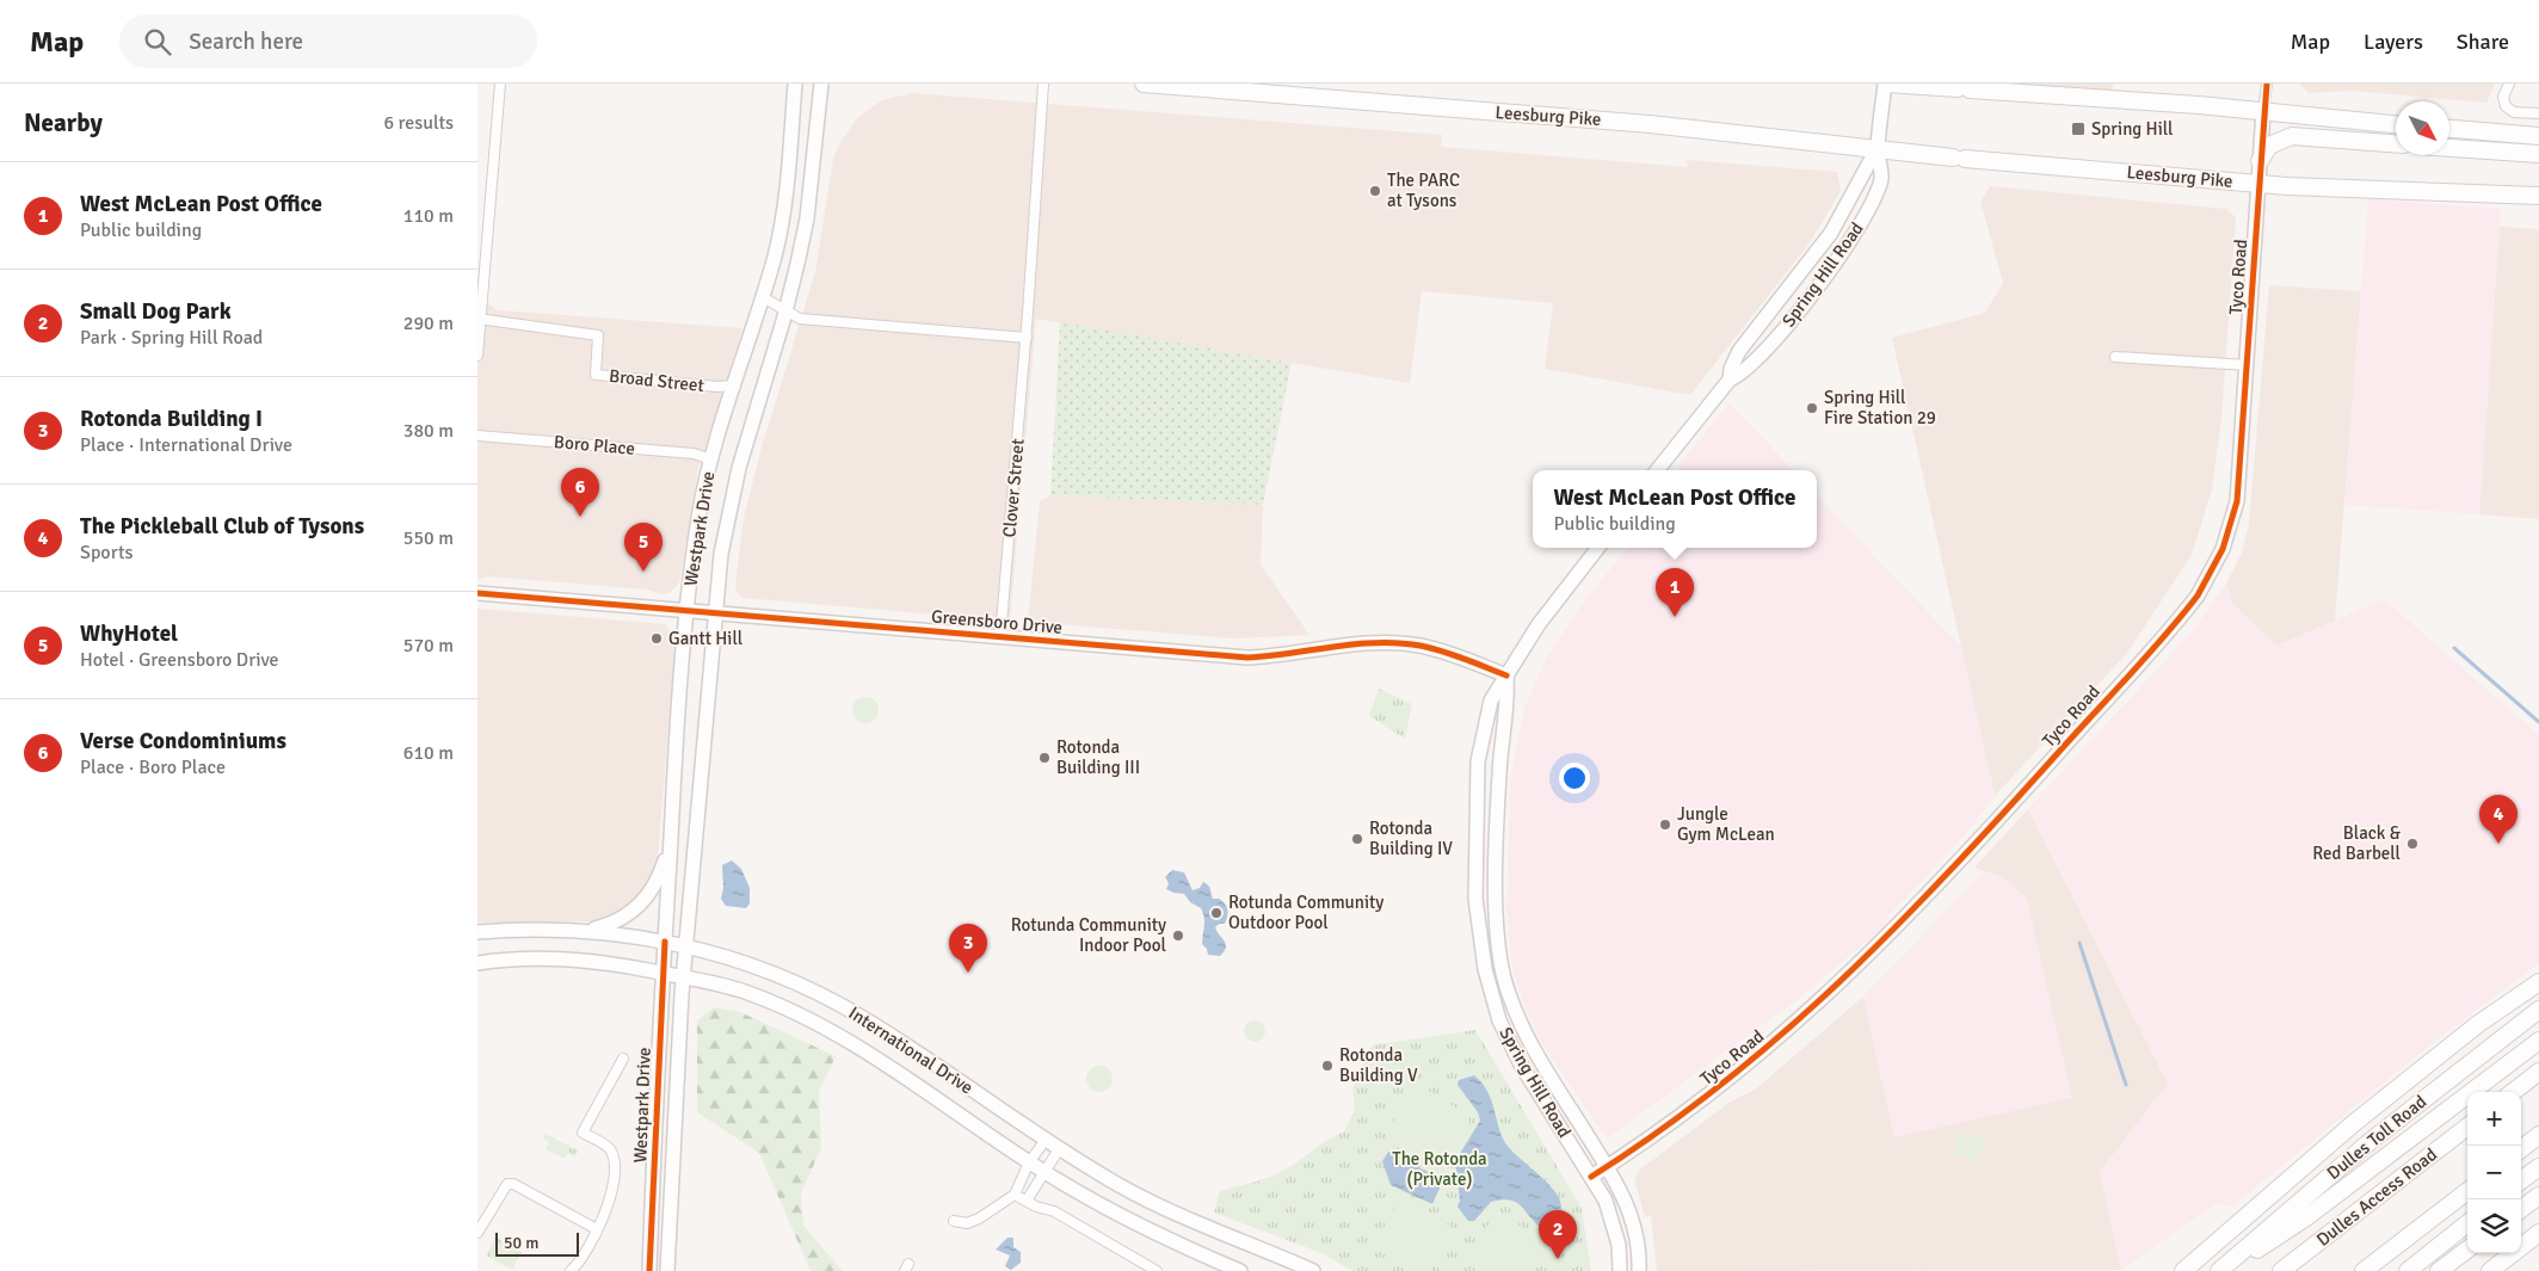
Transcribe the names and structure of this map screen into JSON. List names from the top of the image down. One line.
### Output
{"streets":{"highway":["Leesburg Pike","Dulles Toll Road","Dulles Access Road"],"main road":["Spring Hill Road","Tyco Road","Westpark Drive","Greensboro Drive","International Drive"],"street":["Broad Street","Boro Place","Clover Street"]},"crossings":[["Leesburg Pike","Spring Hill Road"],["Leesburg Pike","Tyco Road"],["Spring Hill Road","Tyco Road"],["Spring Hill Road","Greensboro Drive"],["Broad Street","Westpark Drive"],["Boro Place","Westpark Drive"],["Clover Street","Greensboro Drive"],["Westpark Drive","Greensboro Drive"],["Westpark Drive","International Drive"]],"parks":["The Rotonda (Private)"],"places":{"transit":["Spring Hill"],"other":["The PARC at Tysons","Spring Hill Fire Station 29","Gantt Hill","Rotonda Building III","Jungle Gym McLean","Rotonda Building IV","Black & Red Barbell","Rotunda Community Outdoor Pool","Rotunda Community Indoor Pool","Rotonda Building V"]},"scale_bar":"50 m","north":"bottom right","page":{"header":"Map","search":"Search here","nav":["Map","Layers","Share"],"heading":["Nearby","6 results"],"list":[{"mark":"1","name":"West McLean Post Office","note":"Public building","value":"110 m"},{"mark":"2","name":"Small Dog Park","note":"Park · Spring Hill Road","value":"290 m"},{"mark":"3","name":"Rotonda Building I","note":"Place · International Drive","value":"380 m"},{"mark":"4","name":"The Pickleball Club of Tysons","note":"Sports","value":"550 m"},{"mark":"5","name":"WhyHotel","note":"Hotel · Greensboro Drive","value":"570 m"},{"mark":"6","name":"Verse Condominiums","note":"Place · Boro Place","value":"610 m"}],"pins":["6","5","1","4","3","2"],"popup":["West McLean Post Office","Public building"],"map_buttons":["+","−"],"scale":"50 m"}}
